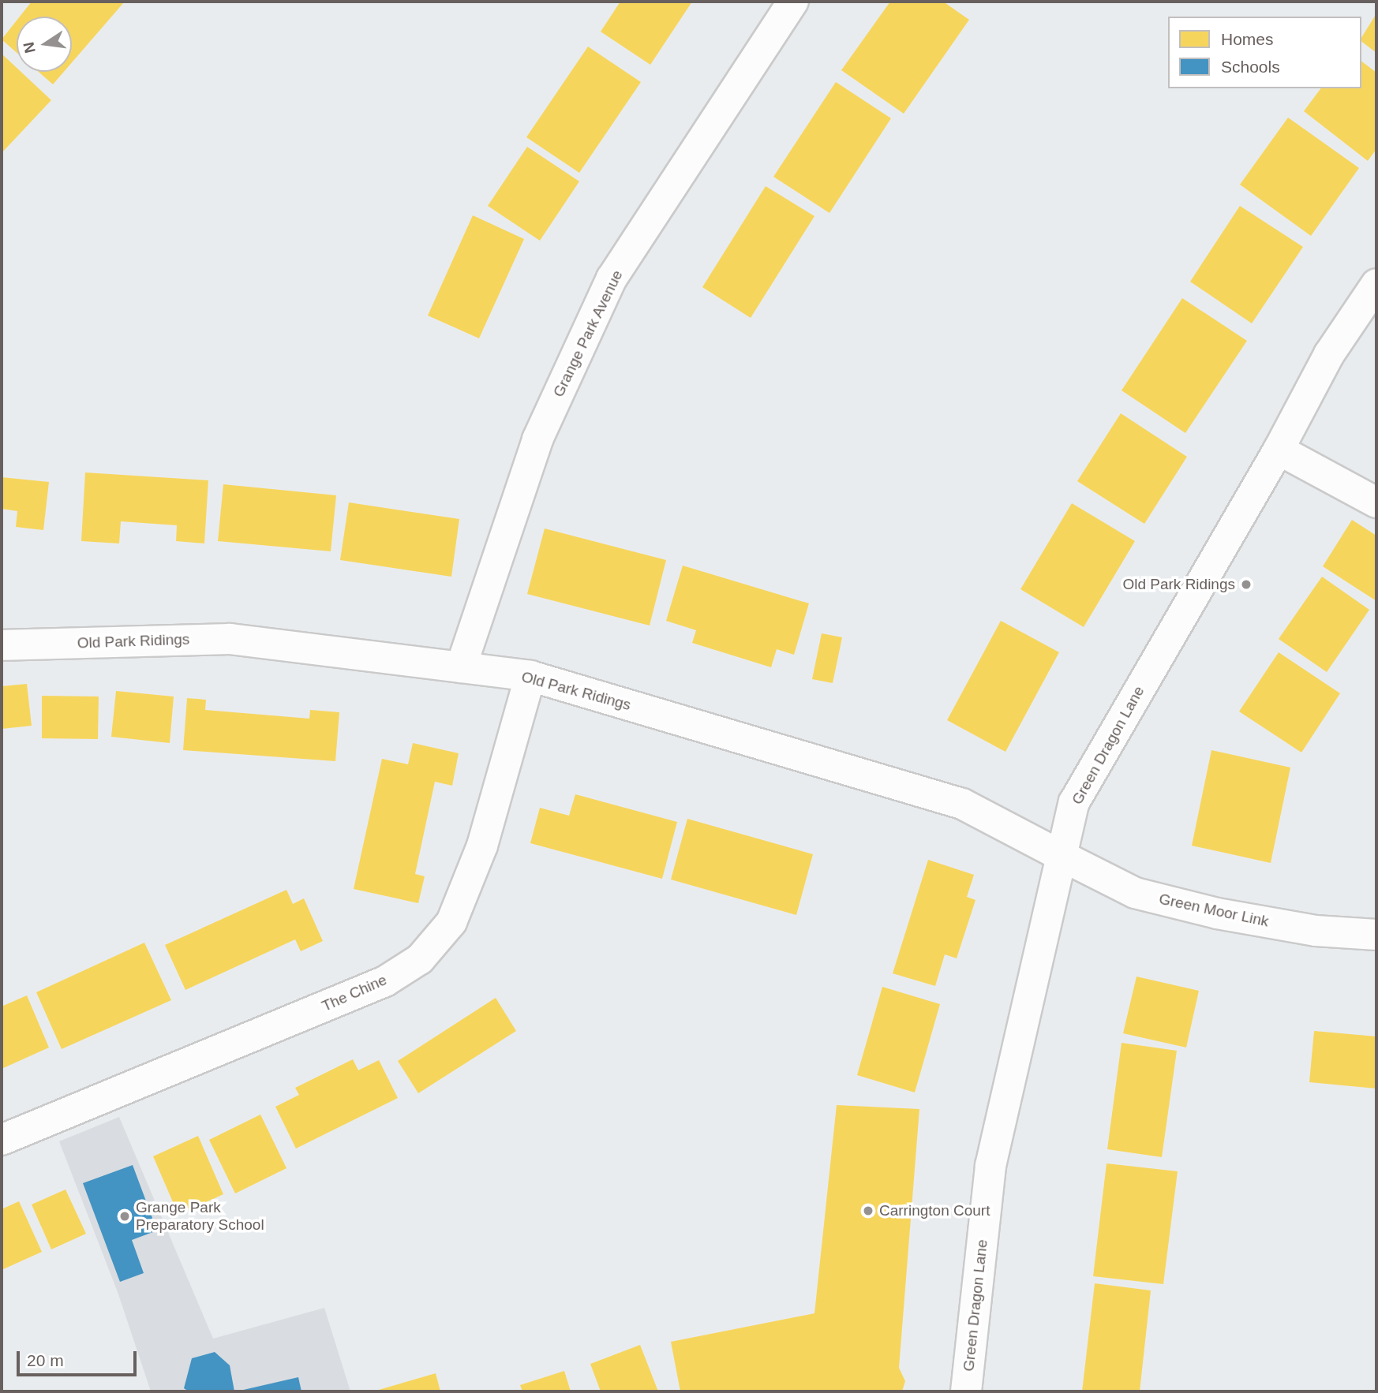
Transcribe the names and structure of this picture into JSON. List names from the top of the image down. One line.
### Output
{"streets":{"street":["Grange Park Avenue","Old Park Ridings","Green Dragon Lane","Green Moor Link","The Chine"]},"crossings":[["Grange Park Avenue","Old Park Ridings"],["Old Park Ridings","Green Dragon Lane"],["Old Park Ridings","Green Moor Link"],["Old Park Ridings","The Chine"],["Green Dragon Lane","Green Moor Link"]],"places":["Old Park Ridings","Carrington Court","Grange Park Preparatory School"],"legend":["Homes","Schools"],"scale_bar":"20 m","north":"left"}
